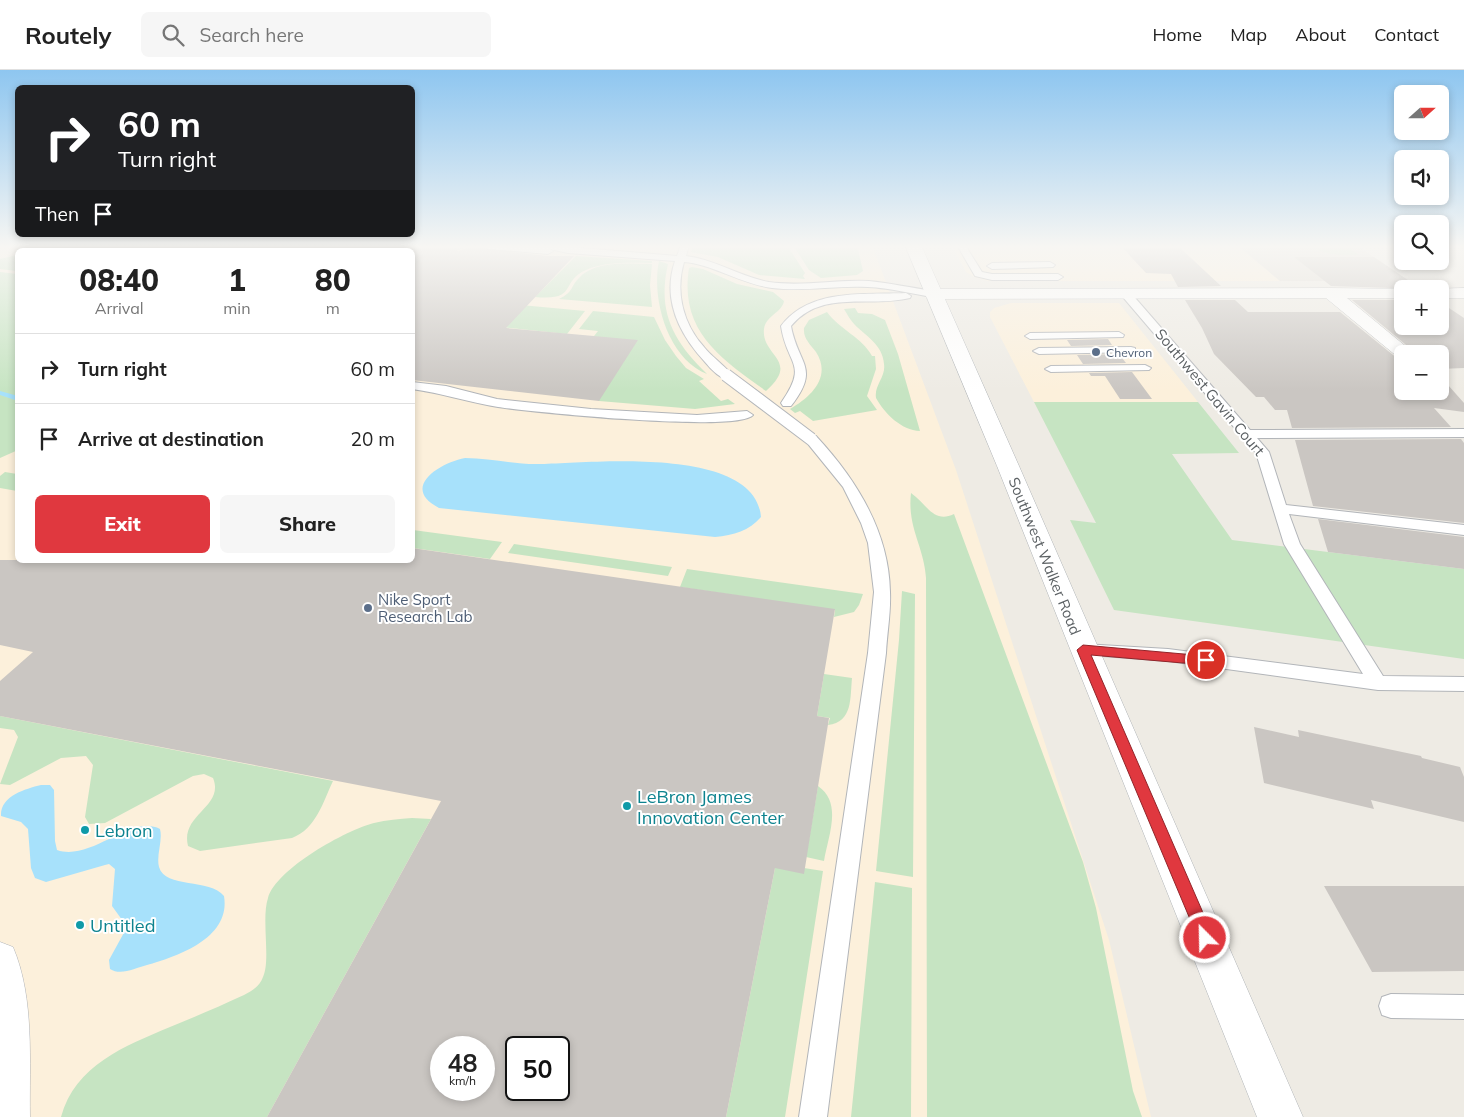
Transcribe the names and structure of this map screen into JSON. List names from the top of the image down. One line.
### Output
{"streets":{"main road":["Southwest Walker Road"],"lane":["Southwest Gavin Court"]},"places":["Chevron","Nike Sport Research Lab","LeBron James Innovation Center","Lebron","Untitled"],"north":"right","page":{"header":"Routely","search":"Search here","nav":["Home","Map","About","Contact"],"map_buttons":["+","−"],"turn":["60 m","Turn right"],"then":"Then","eta":["08:40","Arrival","1","min","80","m"],"list":[{"name":"Turn right","value":"60 m"},{"name":"Arrive at destination","value":"20 m"}],"buttons":["Exit","Share"],"speed":"48 km/h","limit":"50"}}
